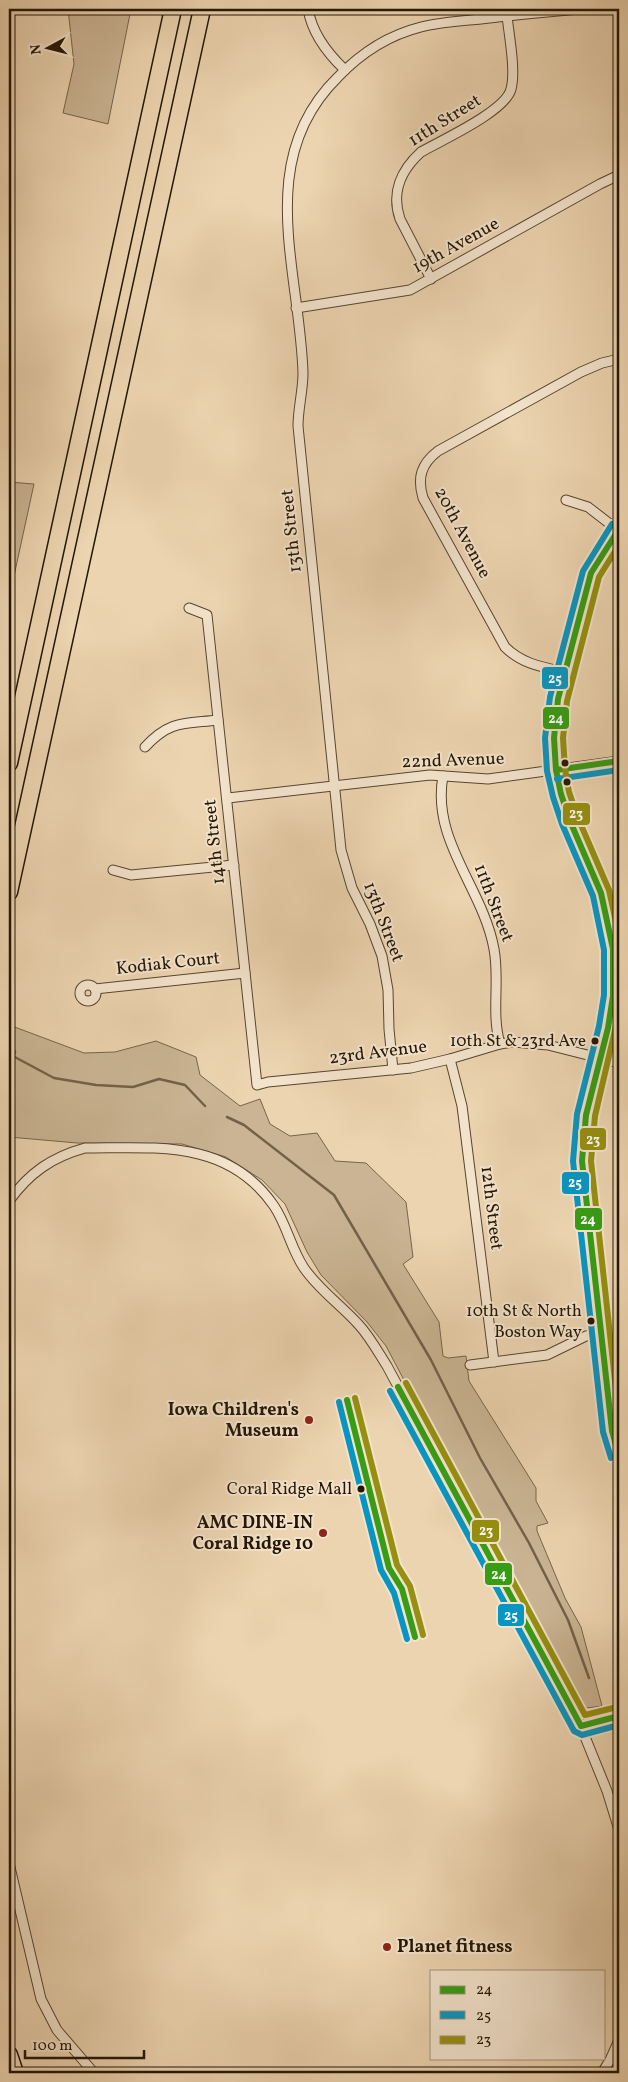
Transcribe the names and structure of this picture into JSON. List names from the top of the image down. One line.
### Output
{"streets":{"street":["11th Street","19th Avenue","13th Street","20th Avenue","22nd Avenue","14th Street","Kodiak Court","23rd Avenue","12th Street"]},"crossings":[["11th Street","19th Avenue"],["11th Street","13th Street"],["11th Street","22nd Avenue"],["11th Street","23rd Avenue"],["19th Avenue","13th Street"],["13th Street","22nd Avenue"],["13th Street","23rd Avenue"],["22nd Avenue","14th Street"],["14th Street","Kodiak Court"],["14th Street","23rd Avenue"],["23rd Avenue","12th Street"]],"places":["10th St & 23rd Ave","10th St & North Boston Way","Iowa Children's Museum","Coral Ridge Mall","AMC DINE-IN Coral Ridge 10","Planet fitness"],"lines":["transit line 25","transit line 24","transit line 23"],"legend":["24","25","23"],"scale_bar":"100 m","north":"left"}
